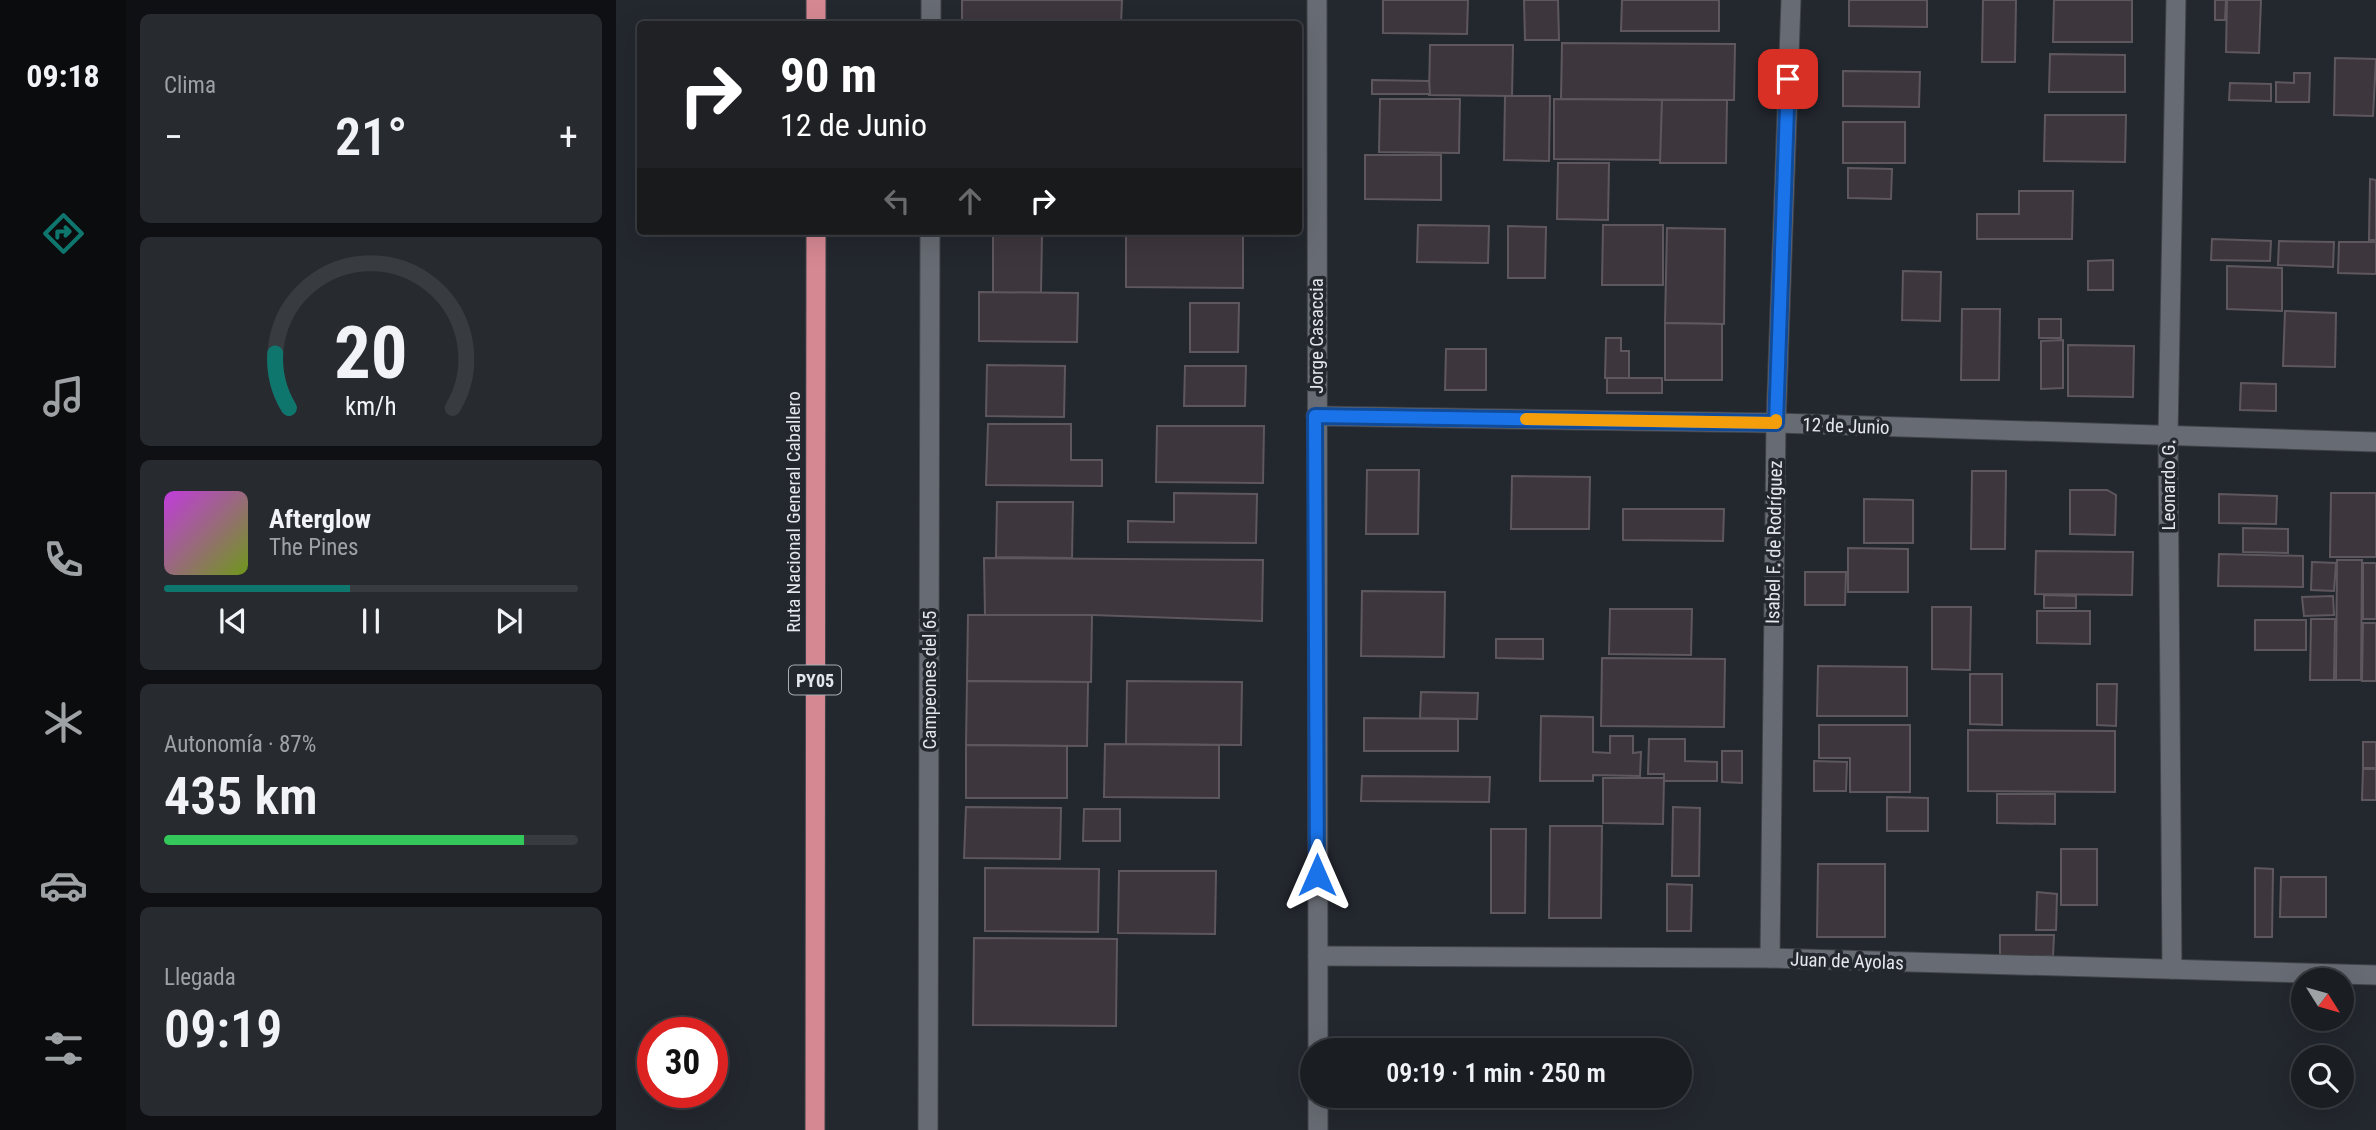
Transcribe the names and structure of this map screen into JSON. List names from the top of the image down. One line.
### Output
{"streets":{"highway":["Ruta Nacional General Caballero","PY05"],"street":["Jorge Casaccia","12 de Junio","Leonardo G.","Isabel F. de Rodríguez","Campeones del 65","Juan de Ayolas"]},"crossings":[["Jorge Casaccia","12 de Junio"],["Jorge Casaccia","Juan de Ayolas"],["12 de Junio","Leonardo G."],["12 de Junio","Isabel F. de Rodríguez"],["Leonardo G.","Juan de Ayolas"],["Isabel F. de Rodríguez","Juan de Ayolas"]],"north":"bottom right","page":{"tabs":"09:18","tile":["Clima",["Autonomía · 87%","435 km"],["Llegada","09:19"]],"turn":["90 m","12 de Junio"],"heat":["−","21°","+"],"song":["Afterglow","The Pines"],"limit":"30","trip":"09:19 · 1 min · 250 m","gauge":["20","km/h"]}}
